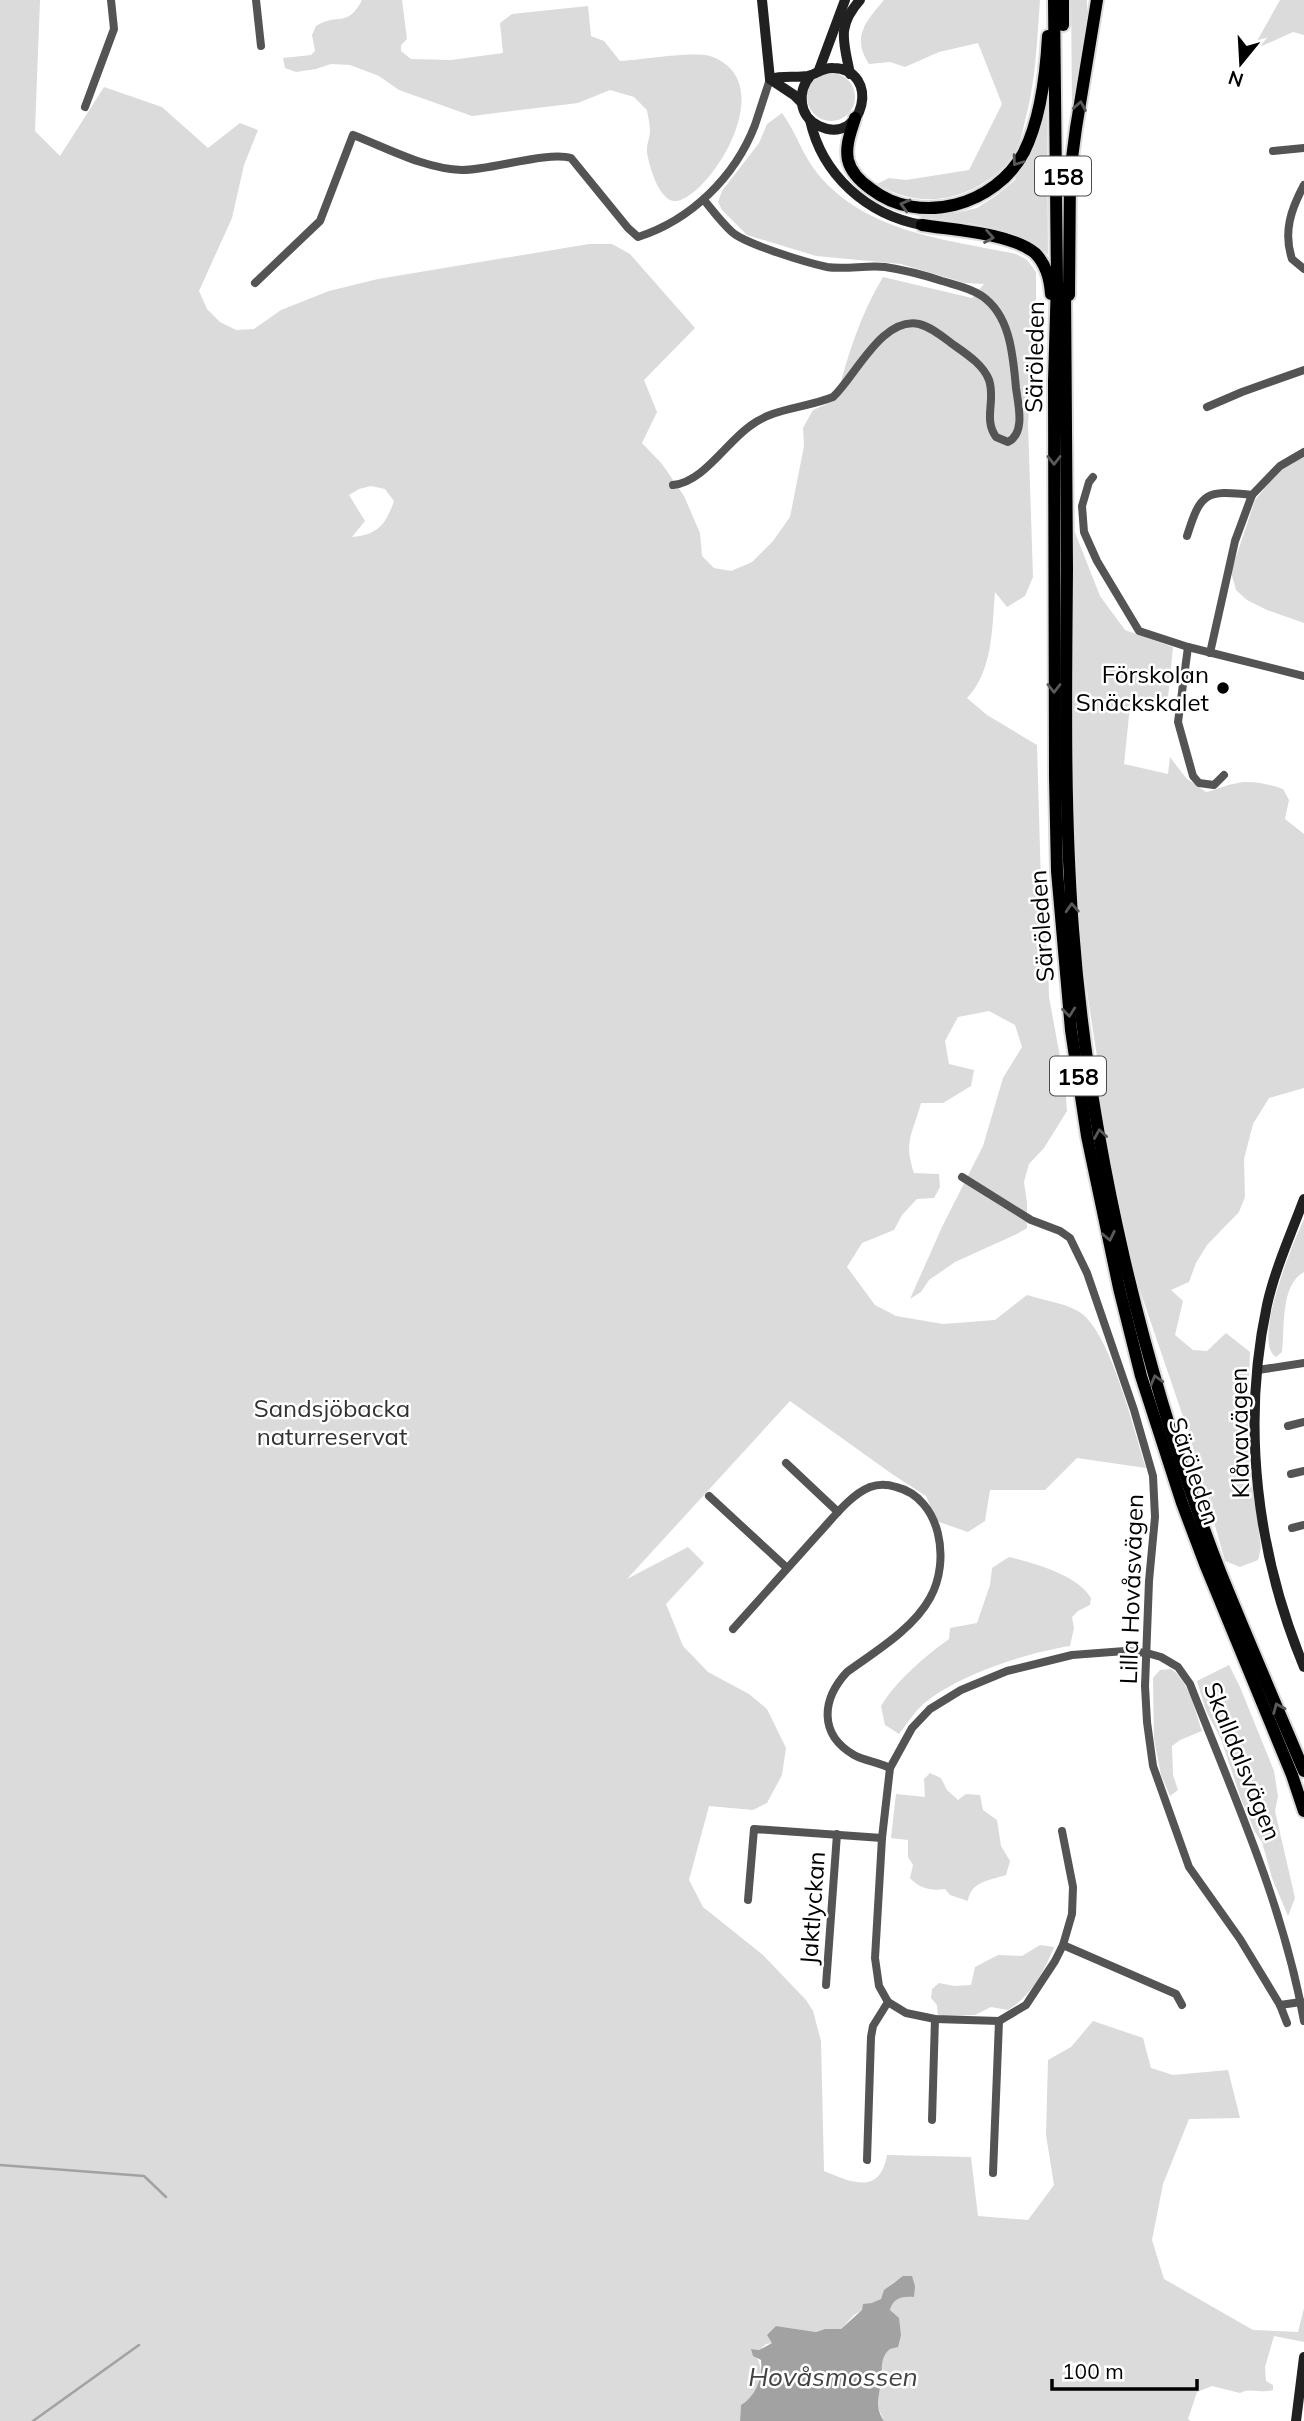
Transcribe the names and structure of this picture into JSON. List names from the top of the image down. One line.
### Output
{"streets":{"main road":["158","Säröleden"],"street":["Klåvavägen","Lilla Hovåsvägen","Skalldalsvägen","Jaktlyckan"]},"crossings":[["158","Säröleden"],["Lilla Hovåsvägen","Skalldalsvägen"],["Skalldalsvägen","Jaktlyckan"]],"water":["Hovåsmossen"],"parks":["Sandsjöbacka naturreservat"],"places":["Förskolan Snäckskalet"],"scale_bar":"100 m","north":"bottom"}
